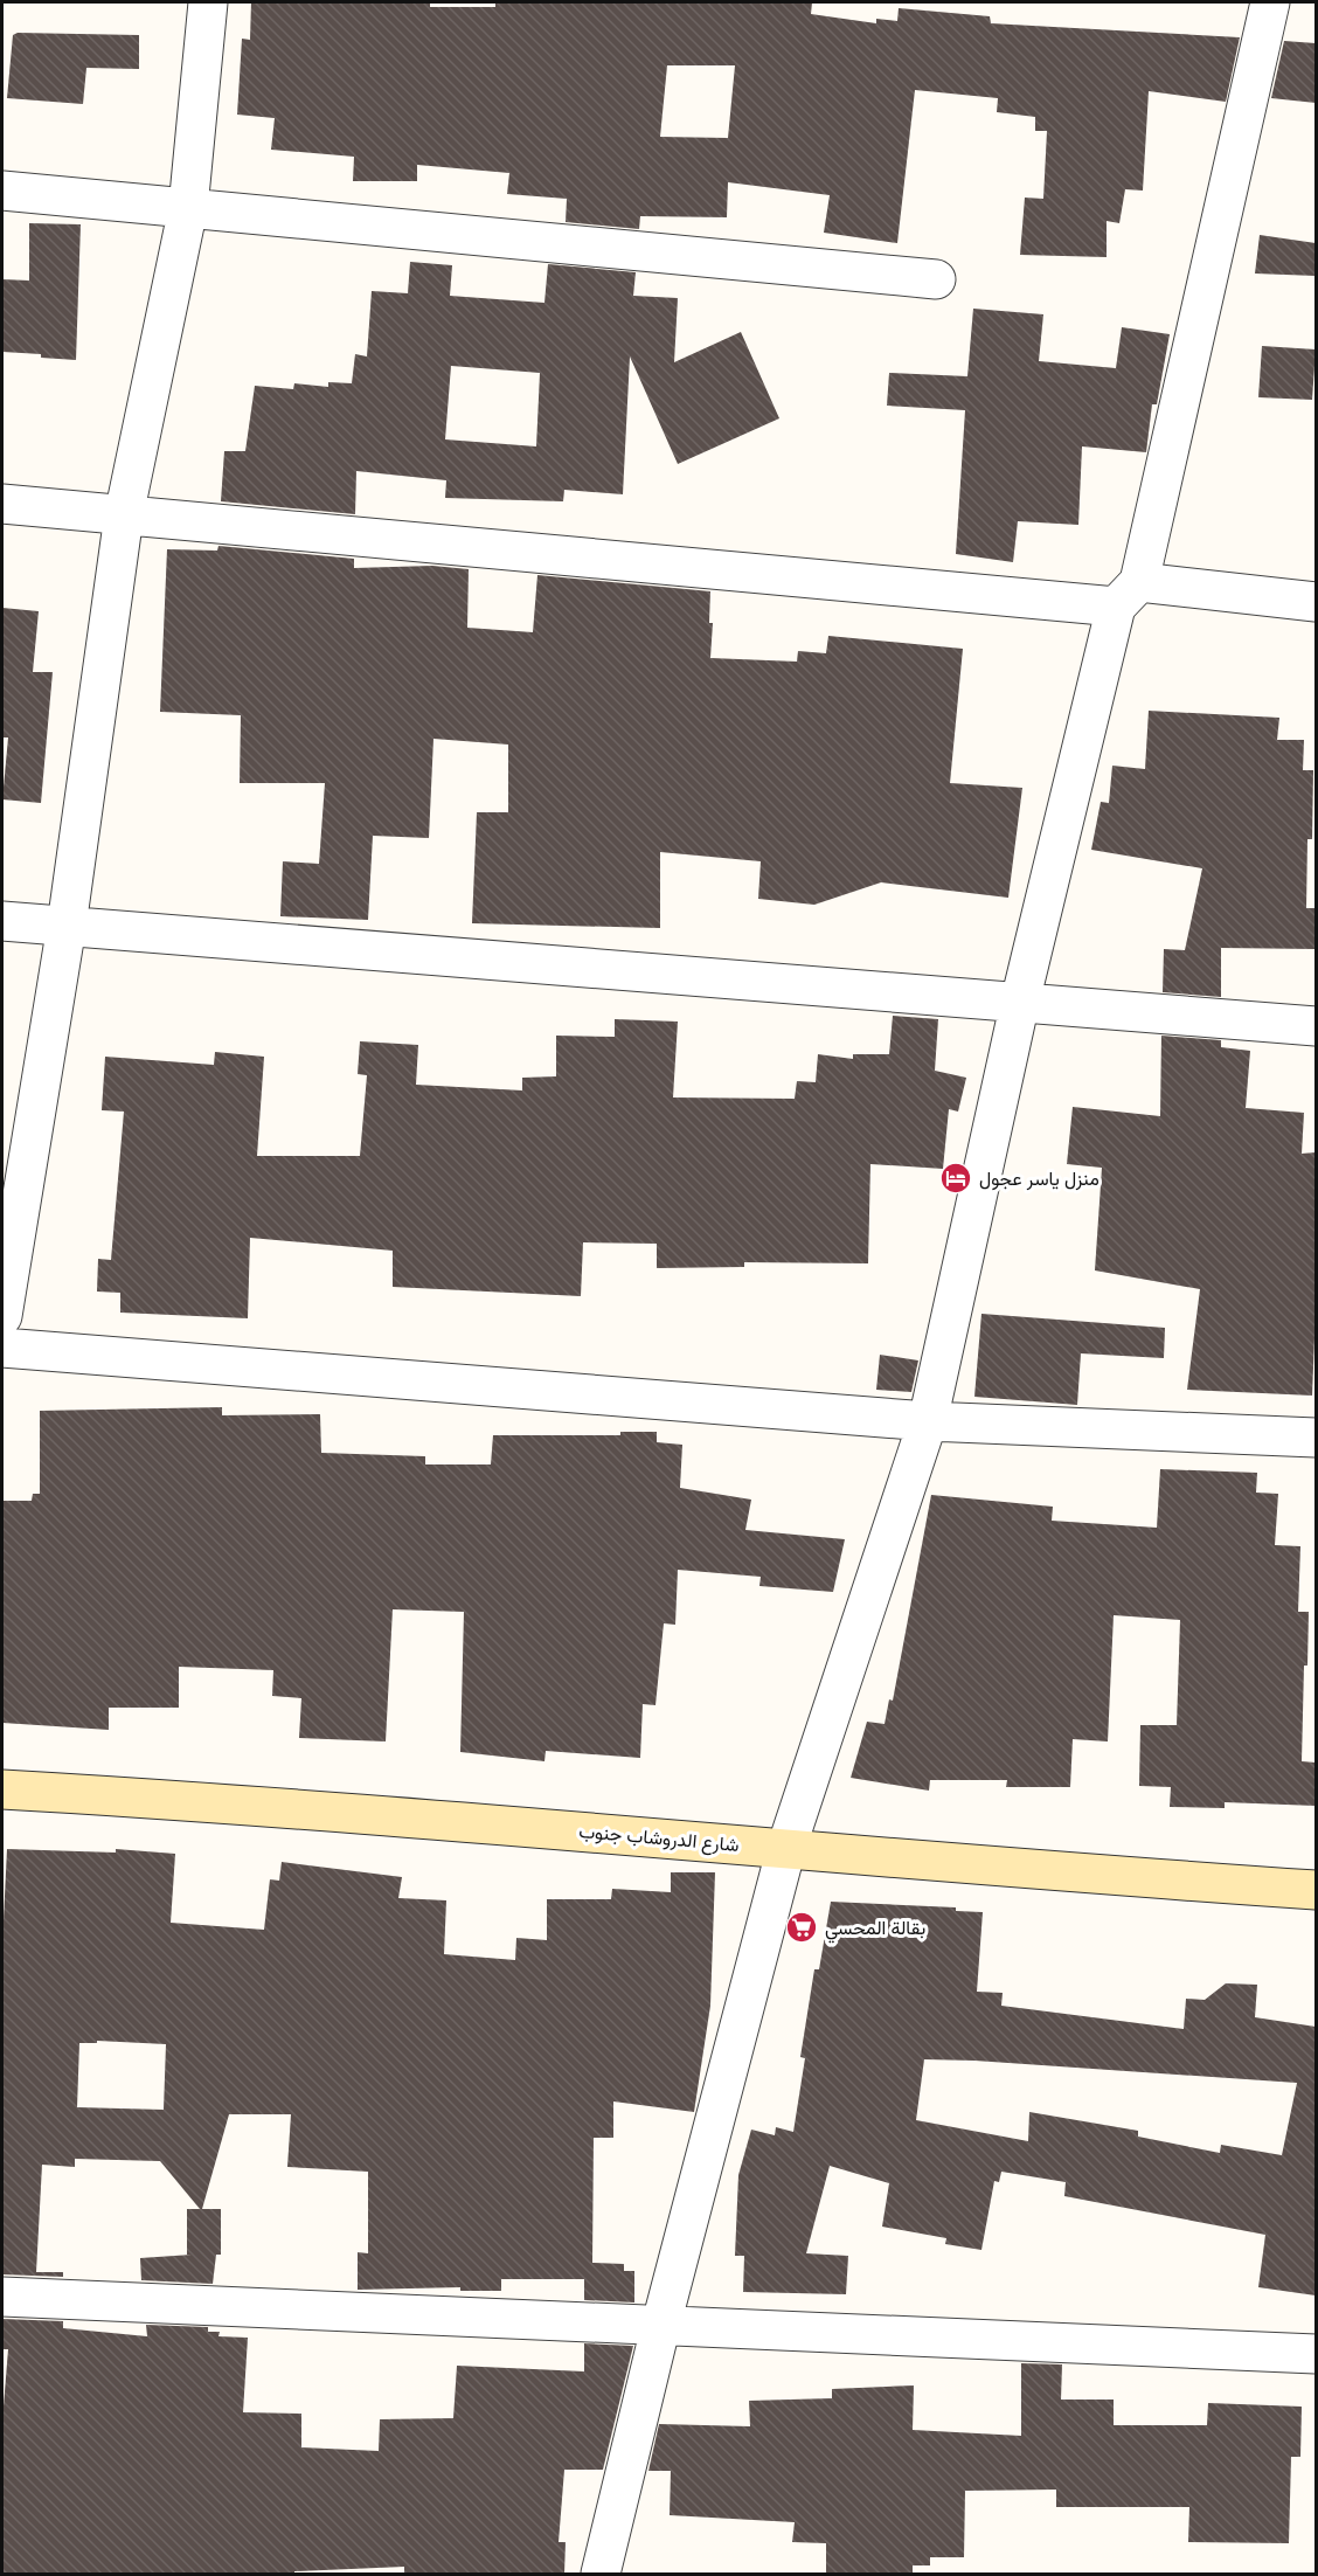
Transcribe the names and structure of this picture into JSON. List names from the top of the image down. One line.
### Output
{"streets":{"street":["شارع الدروشاب جنوب"]},"places":{"hotel":["منزل ياسر عجول"],"supermarket":["بقالة المحسي"]}}
